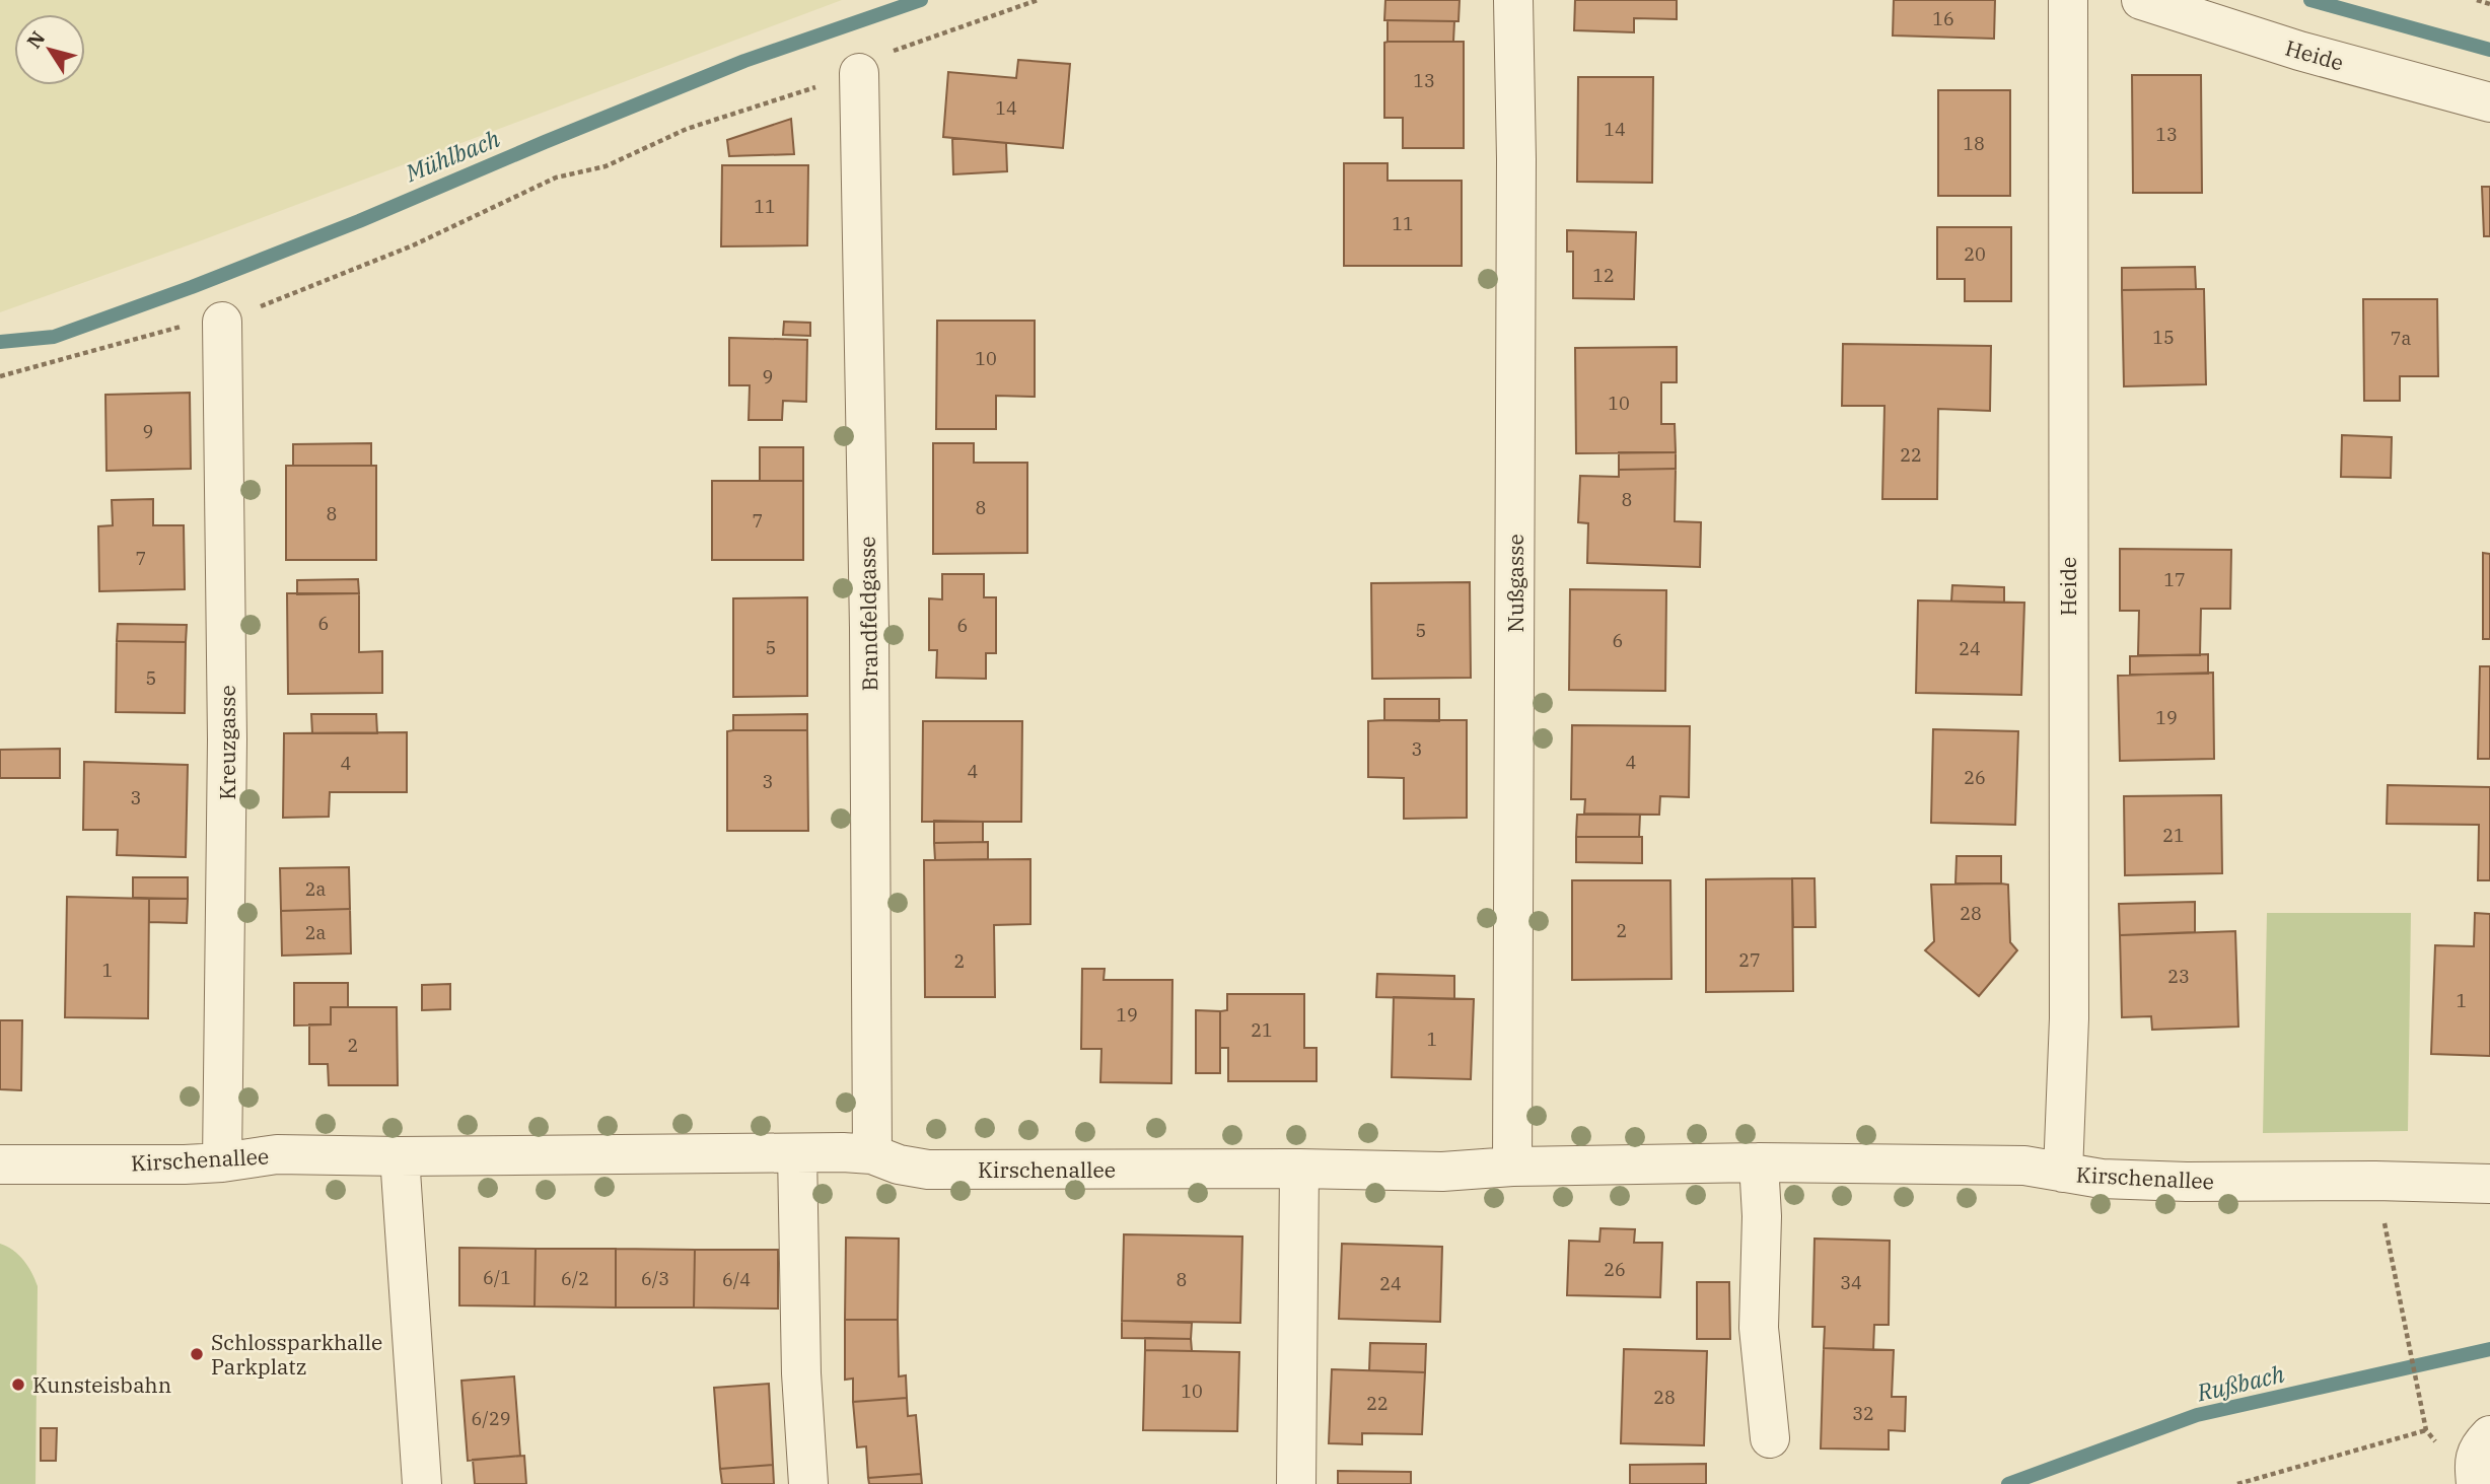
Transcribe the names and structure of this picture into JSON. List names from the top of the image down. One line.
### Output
{"streets":{"street":["Heide","Nußgasse","Brandfeldgasse","Kreuzgasse","Kirschenallee"]},"crossings":[["Heide","Kirschenallee"],["Nußgasse","Kirschenallee"],["Brandfeldgasse","Kirschenallee"],["Kreuzgasse","Kirschenallee"]],"water":["Mühlbach","Rußbach"],"places":["Schlossparkhalle Parkplatz","Kunsteisbahn"],"house_numbers":["16","13","14","14","13","18","11","11","20","12","15","7a","10","9","10","9","22","8","8","8","7","7","17","6","6","5","6","5","24","5","19","3","4","4","4","26","3","3","21","2a","28","2","2a","27","2","1","23","1","19","21","1","2","26","6/1","6/2","6/3","6/4","8","34","24","10","28","22","32","6/29"],"north":"top left"}
